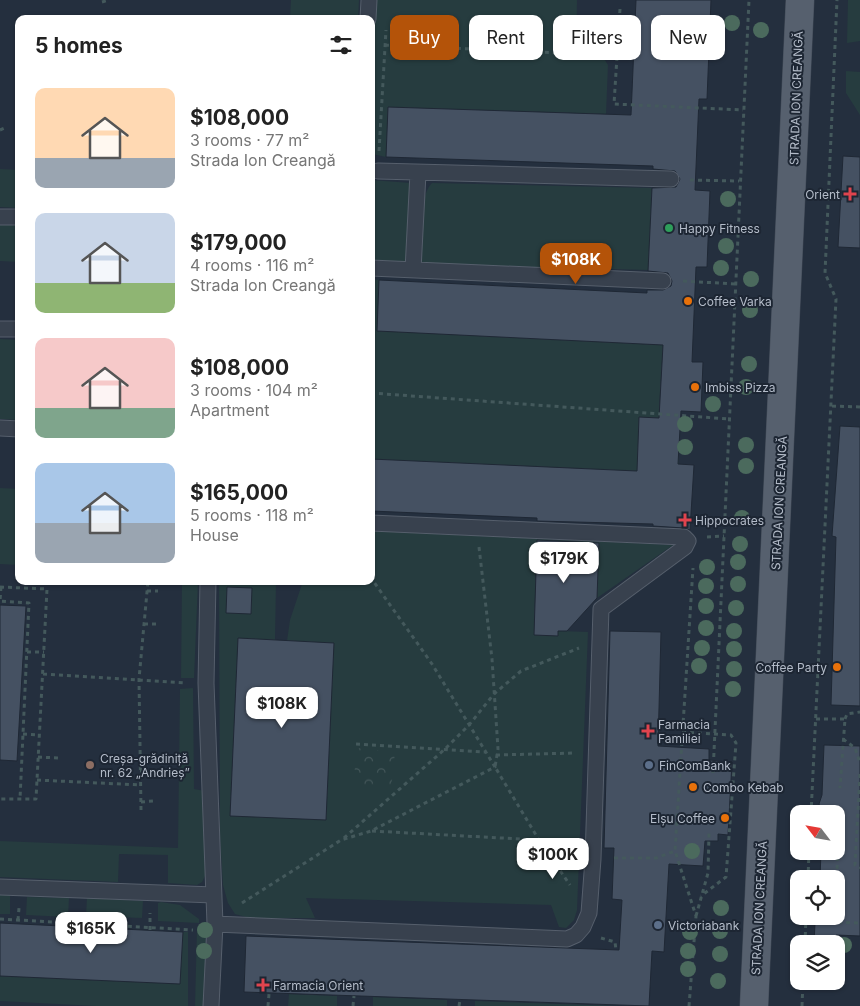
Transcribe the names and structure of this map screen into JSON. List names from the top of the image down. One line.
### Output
{"streets":{"main road":["STRADA ION CREANGĂ"]},"places":{"health":["Orient","Hippocrates","Farmacia Familiei","Farmacia Orient"],"other":["Happy Fitness","Coffee Varka","Imbiss Pizza","Coffee Party","Creșa-grădiniță nr. 62 „Andrieș”","FinComBank","Combo Kebab","Elșu Coffee","Victoriabank"]},"north":"top left","page":{"chip":["Buy","Rent","Filters","New"],"heading":"5 homes","list":[{"name":"$108,000","note":"3 rooms · 77 m² · Strada Ion Creangă"},{"name":"$179,000","note":"4 rooms · 116 m² · Strada Ion Creangă"},{"name":"$108,000","note":"3 rooms · 104 m² · Apartment"},{"name":"$165,000","note":"5 rooms · 118 m² · House"}],"price":["$108K","$179K","$108K","$100K","$165K"]}}
